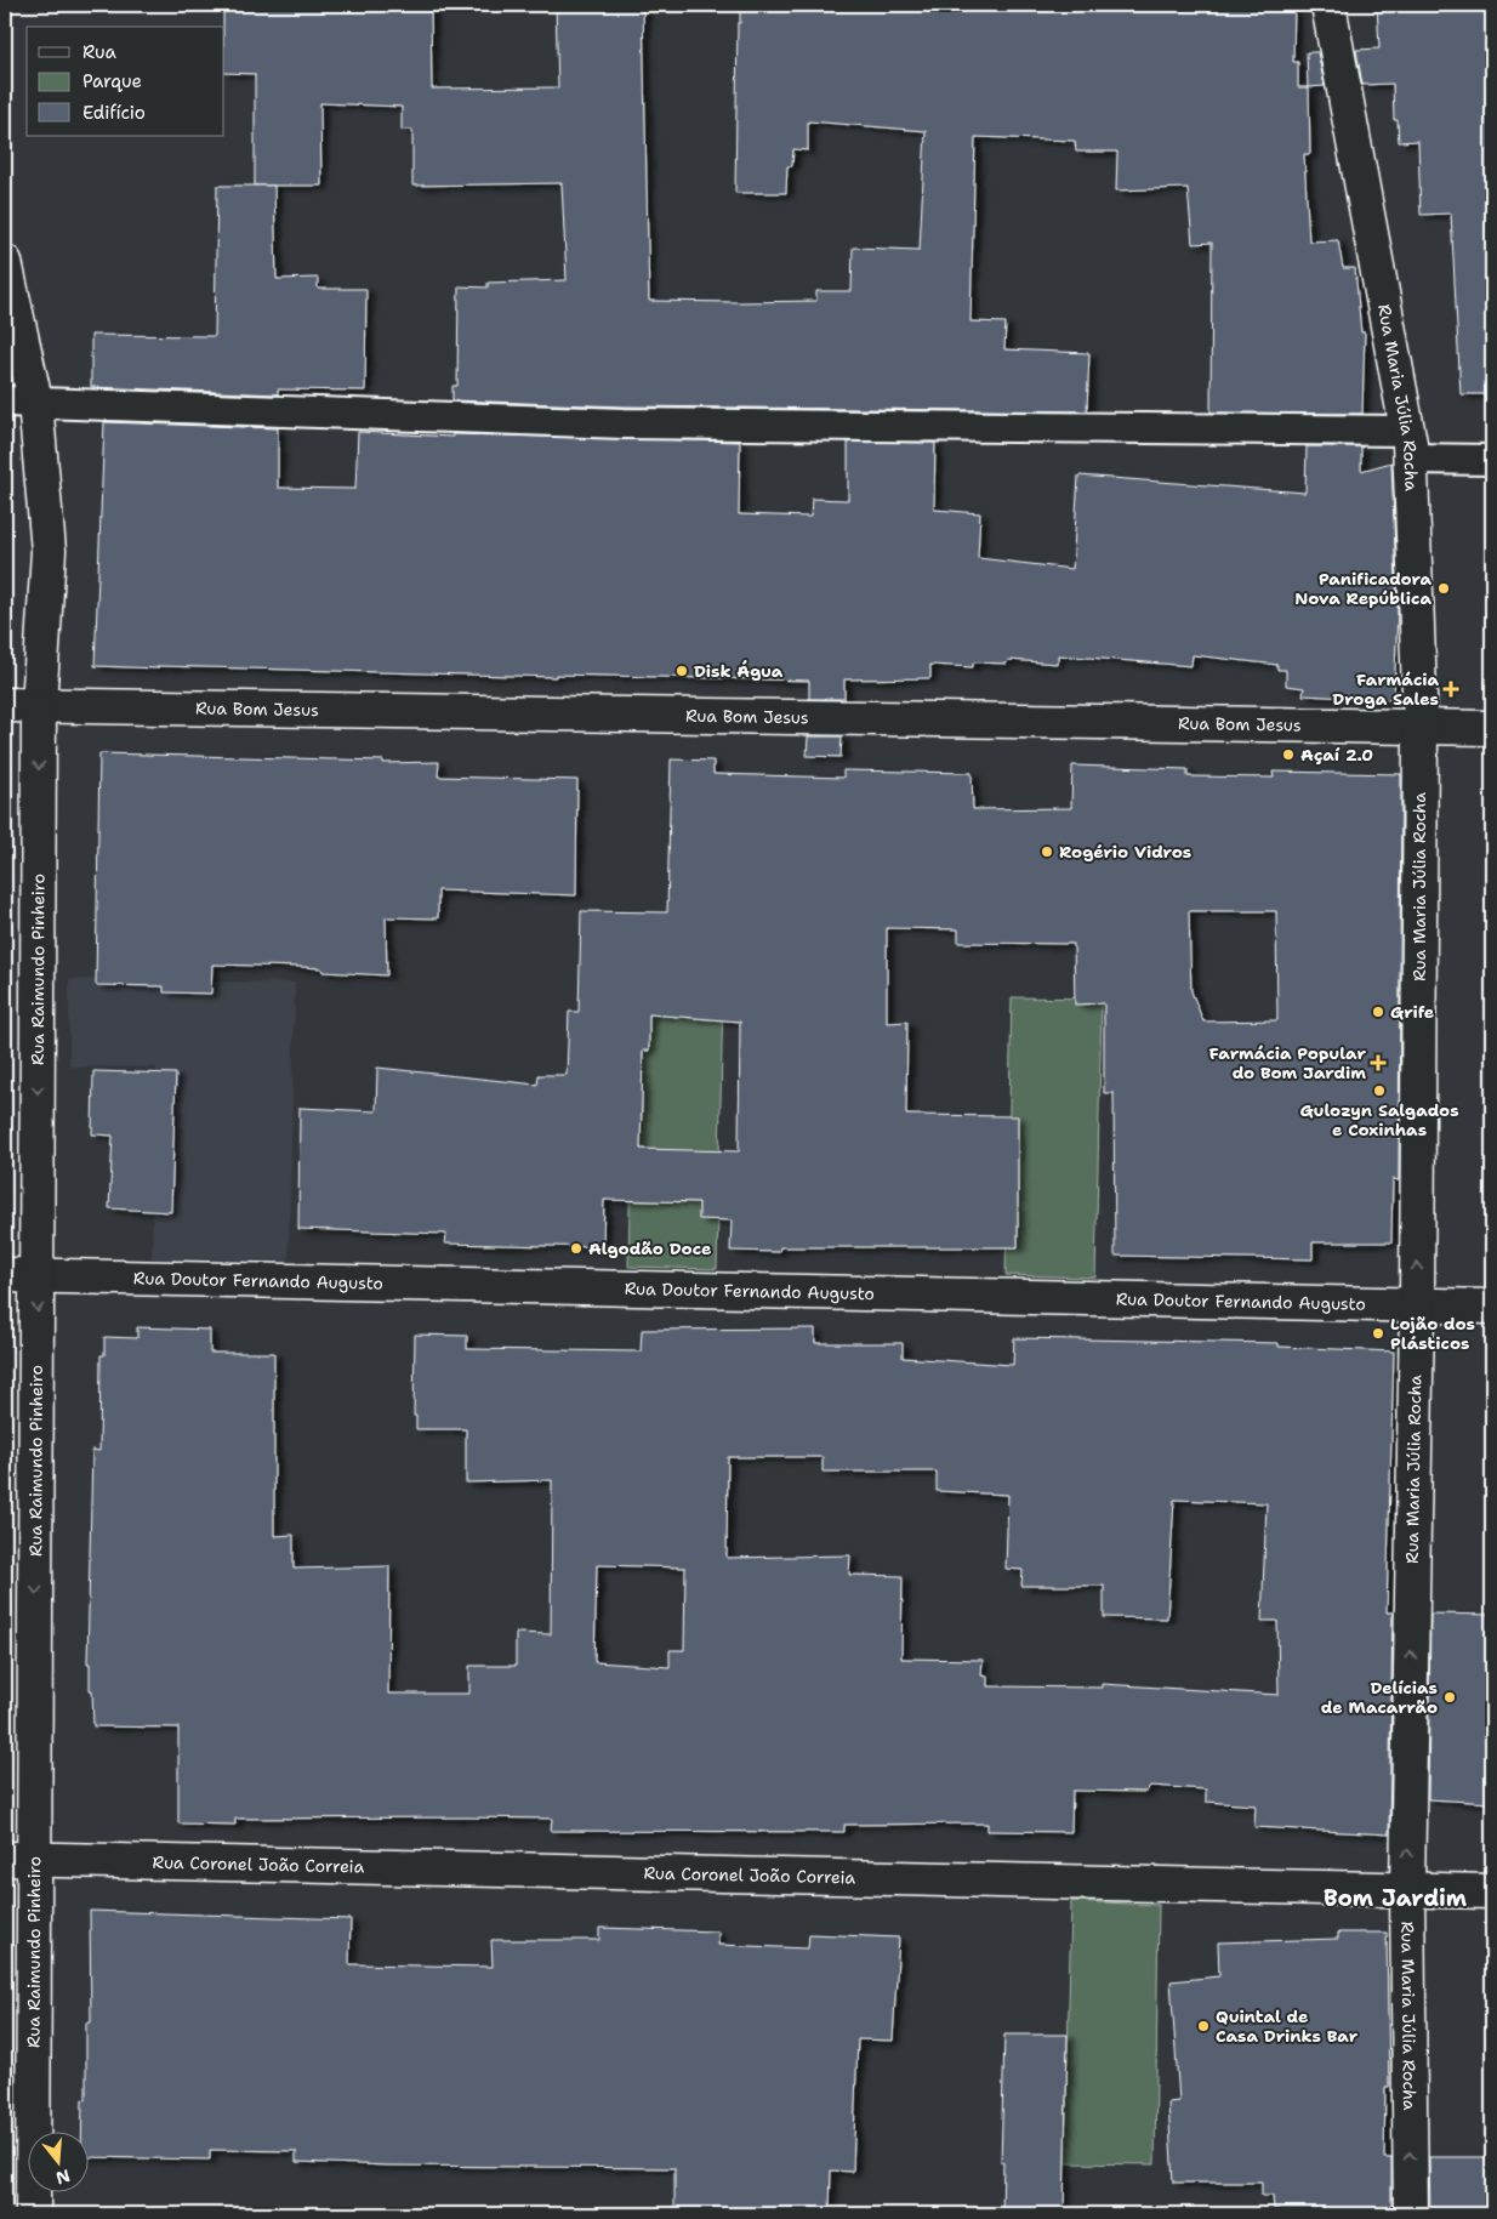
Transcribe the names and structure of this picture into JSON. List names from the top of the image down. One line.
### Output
{"streets":{"street":["Rua Maria Júlia Rocha","Rua Bom Jesus","Rua Raimundo Pinheiro","Rua Doutor Fernando Augusto","Rua Coronel João Correia"]},"crossings":[["Rua Maria Júlia Rocha","Rua Bom Jesus"],["Rua Maria Júlia Rocha","Rua Doutor Fernando Augusto"],["Rua Maria Júlia Rocha","Rua Coronel João Correia"],["Rua Bom Jesus","Rua Raimundo Pinheiro"],["Rua Raimundo Pinheiro","Rua Doutor Fernando Augusto"],["Rua Raimundo Pinheiro","Rua Coronel João Correia"]],"one_way":["Rua Maria Júlia Rocha","Rua Raimundo Pinheiro"],"districts":["Bom Jardim"],"places":{"other":["Panificadora Nova República","Disk Água","Açaí 2.0","Rogério Vidros","Grife","Gulozyn Salgados e Coxinhas","Algodão Doce","Lojão dos Plásticos","Delícias de Macarrão","Quintal de Casa Drinks Bar"],"health":["Farmácia Droga Sales","Farmácia Popular do Bom Jardim"]},"legend":["Rua","Parque","Edifício"],"north":"bottom"}
